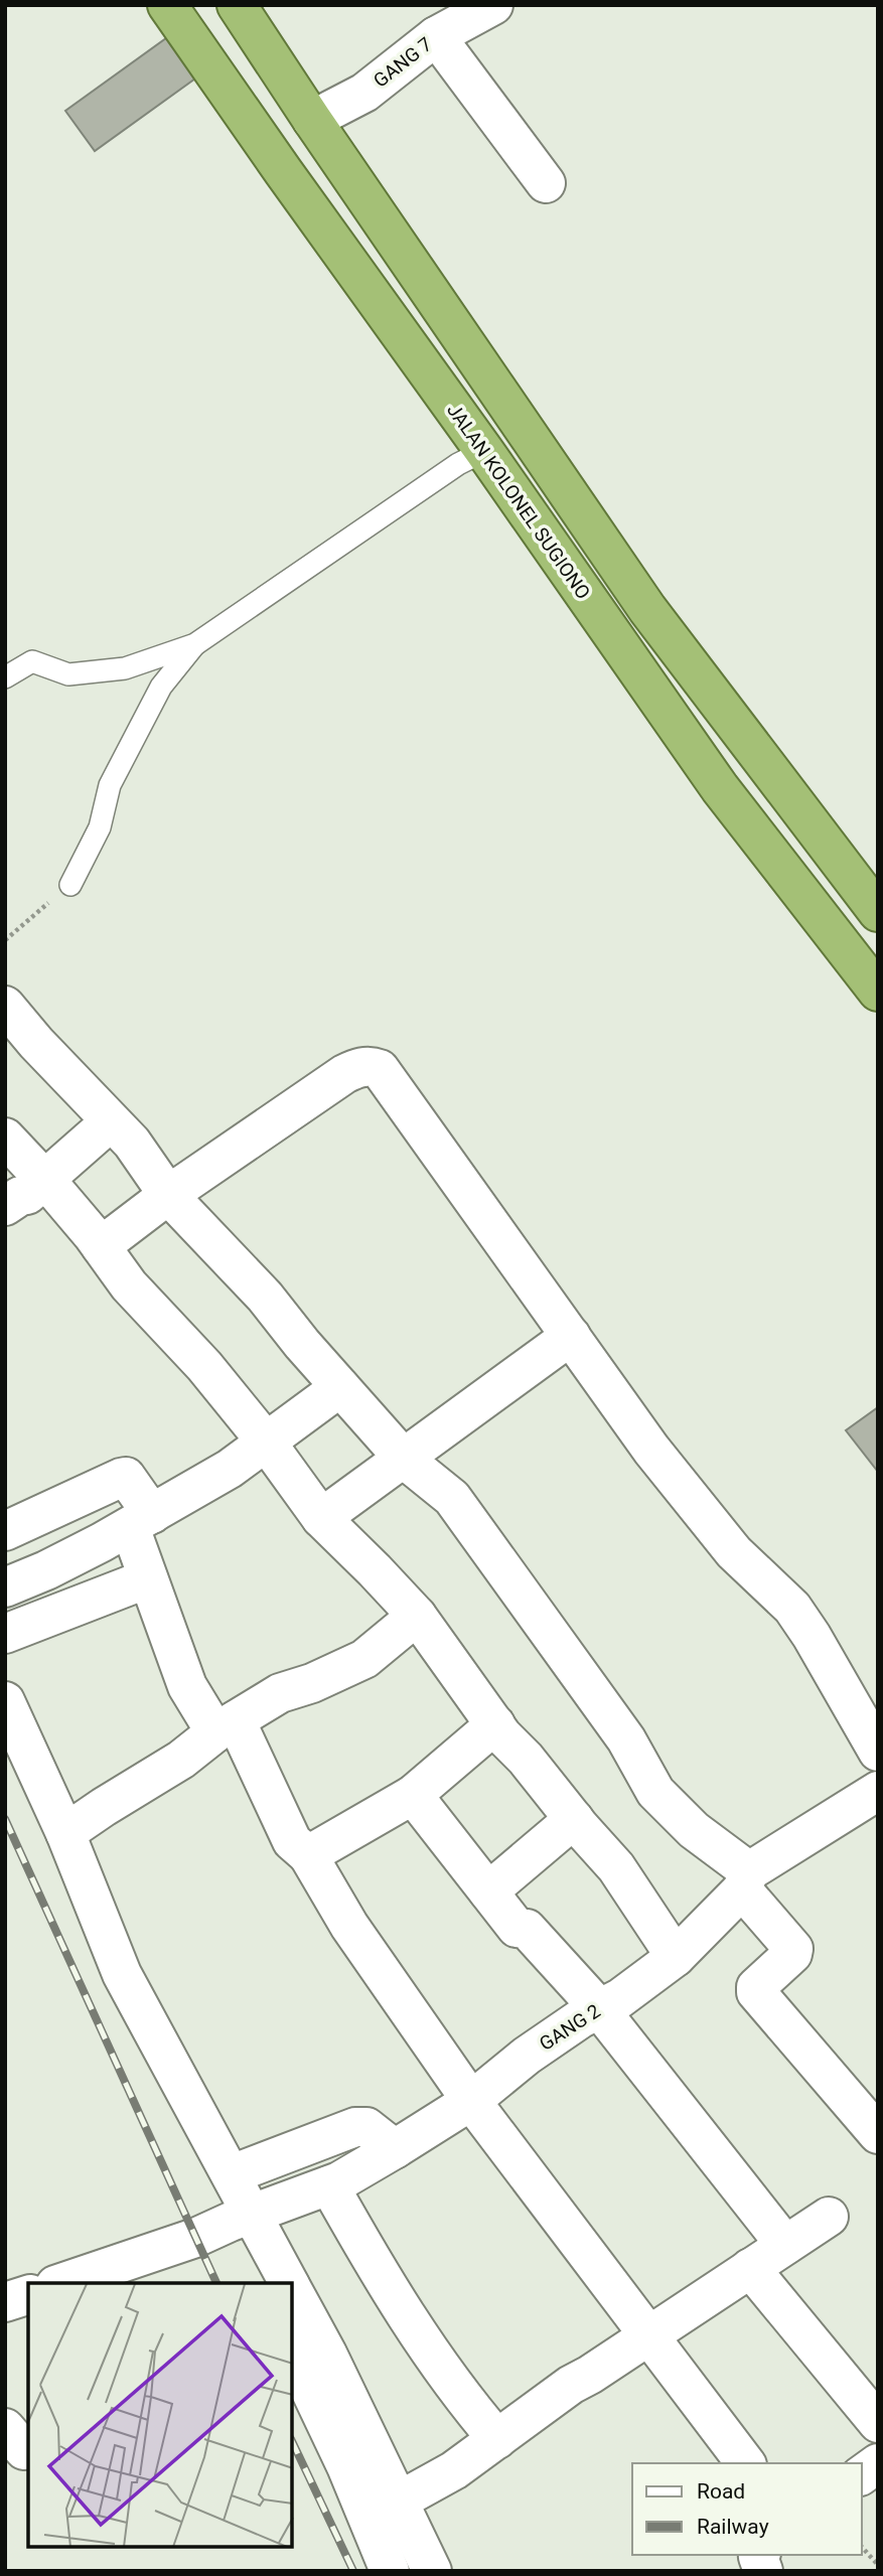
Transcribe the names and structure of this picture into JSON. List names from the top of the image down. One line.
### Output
{"streets":{"highway":["JALAN KOLONEL SUGIONO"],"street":["GANG 7","GANG 2"]},"legend":["Road","Railway"]}
